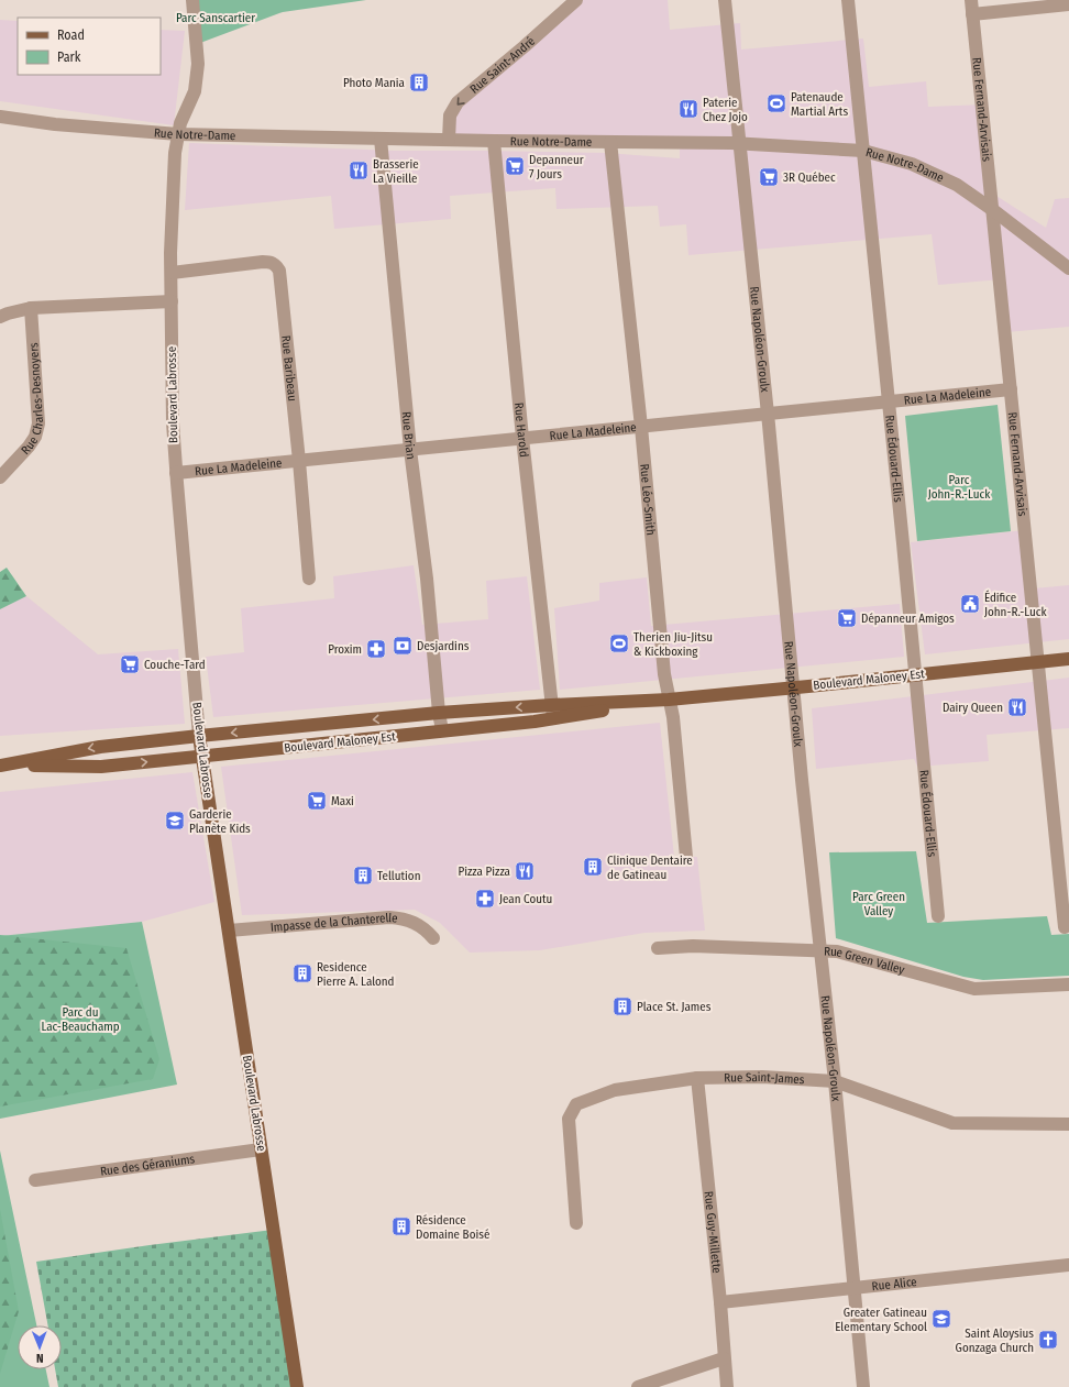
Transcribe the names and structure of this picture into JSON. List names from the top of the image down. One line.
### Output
{"streets":{"main road":["Boulevard Labrosse","Boulevard Maloney Est"],"street":["Rue Saint-André","Rue Fernand-Arvisais","Rue Notre-Dame","Rue Napoléon-Groulx","Rue Baribeau","Rue Charles-Desnoyers","Rue La Madeleine","Rue Harold","Rue Brian","Rue Édouard-Ellis","Rue Léo-Smith","Impasse de la Chanterelle","Rue Green Valley","Rue Saint-James","Rue des Géraniums","Rue Guy-Millette","Rue Alice"]},"crossings":[["Rue Saint-André","Rue Notre-Dame"],["Rue Fernand-Arvisais","Rue Notre-Dame"],["Rue Fernand-Arvisais","Rue La Madeleine"],["Rue Fernand-Arvisais","Boulevard Maloney Est"],["Rue Notre-Dame","Rue Napoléon-Groulx"],["Rue Notre-Dame","Boulevard Labrosse"],["Rue Notre-Dame","Rue Harold"],["Rue Notre-Dame","Rue Brian"],["Rue Notre-Dame","Rue Édouard-Ellis"],["Rue Notre-Dame","Rue Léo-Smith"],["Rue Napoléon-Groulx","Rue La Madeleine"],["Rue Napoléon-Groulx","Boulevard Maloney Est"],["Rue Napoléon-Groulx","Rue Green Valley"],["Rue Napoléon-Groulx","Rue Saint-James"],["Rue Napoléon-Groulx","Rue Alice"],["Rue Baribeau","Boulevard Labrosse"],["Rue Baribeau","Rue La Madeleine"],["Boulevard Labrosse","Rue La Madeleine"],["Boulevard Labrosse","Boulevard Maloney Est"],["Boulevard Labrosse","Impasse de la Chanterelle"],["Boulevard Labrosse","Rue des Géraniums"],["Rue La Madeleine","Rue Harold"],["Rue La Madeleine","Rue Brian"],["Rue La Madeleine","Rue Édouard-Ellis"],["Rue La Madeleine","Rue Léo-Smith"],["Rue Harold","Boulevard Maloney Est"],["Rue Brian","Boulevard Maloney Est"],["Rue Édouard-Ellis","Boulevard Maloney Est"],["Rue Léo-Smith","Boulevard Maloney Est"],["Rue Saint-James","Rue Guy-Millette"],["Rue Guy-Millette","Rue Alice"]],"one_way":["Rue Saint-André"],"parks":["Parc Sanscartier","Parc John-R.-Luck","Parc Green Valley","Parc du Lac-Beauchamp"],"places":{"building":["Photo Mania","Clinique Dentaire de Gatineau","Tellution","Residence Pierre A. Lalond","Place St. James","Résidence Domaine Boisé"],"sports":["Patenaude Martial Arts","Therien Jiu-Jitsu & Kickboxing"],"restaurant":["Paterie Chez Jojo","Brasserie La Vieille","Dairy Queen","Pizza Pizza"],"supermarket":["Depanneur 7 Jours","3R Québec","Dépanneur Amigos","Couche-Tard","Maxi"],"public building":["Édifice John-R.-Luck"],"bank":["Desjardins"],"pharmacy":["Proxim","Jean Coutu"],"school or university":["Garderie Planète Kids","Greater Gatineau Elementary School"],"church":["Saint Aloysius Gonzaga Church"]},"legend":["Road","Park"],"north":"bottom"}
